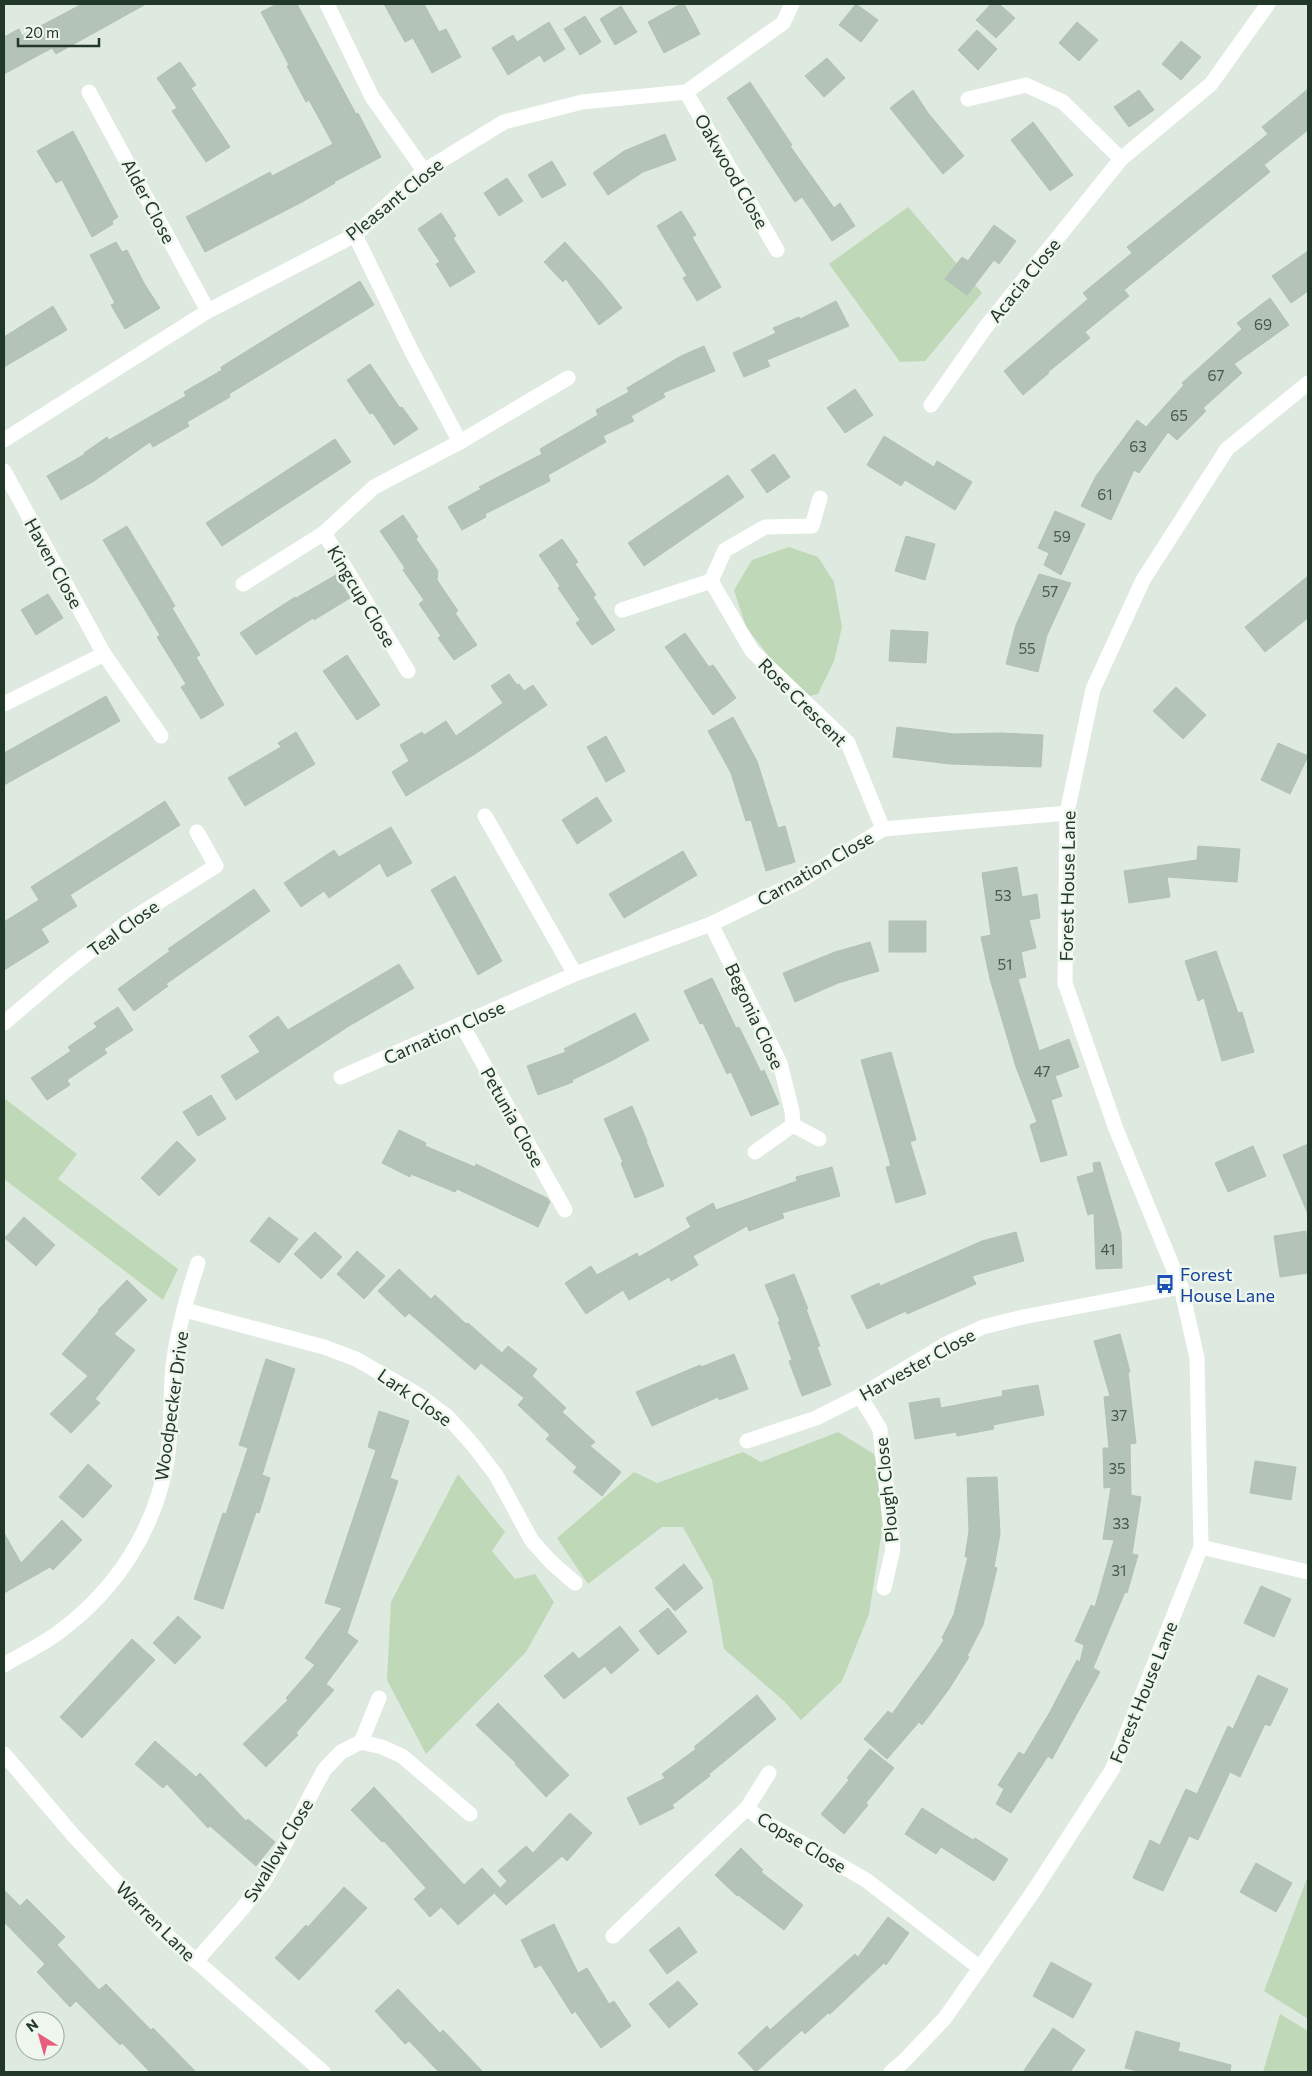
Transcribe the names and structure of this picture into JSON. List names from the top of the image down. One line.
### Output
{"streets":{"street":["Oakwood Close","Pleasant Close","Alder Close","Acacia Close","Haven Close","Kingcup Close","Rose Crescent","Carnation Close","Forest House Lane","Teal Close","Begonia Close","Petunia Close","Harvester Close","Lark Close","Woodpecker Drive","Plough Close","Copse Close","Swallow Close","Warren Lane"]},"crossings":[["Oakwood Close","Pleasant Close"],["Pleasant Close","Alder Close"],["Rose Crescent","Carnation Close"],["Carnation Close","Forest House Lane"],["Carnation Close","Begonia Close"],["Carnation Close","Petunia Close"],["Forest House Lane","Harvester Close"],["Forest House Lane","Copse Close"],["Harvester Close","Plough Close"],["Lark Close","Woodpecker Drive"],["Swallow Close","Warren Lane"]],"places":{"bus stop":["Forest House Lane"]},"house_numbers":["69","67","65","63","61","59","57","55","53","51","47","41","37","35","33","31"],"scale_bar":"20 m","north":"top left"}
